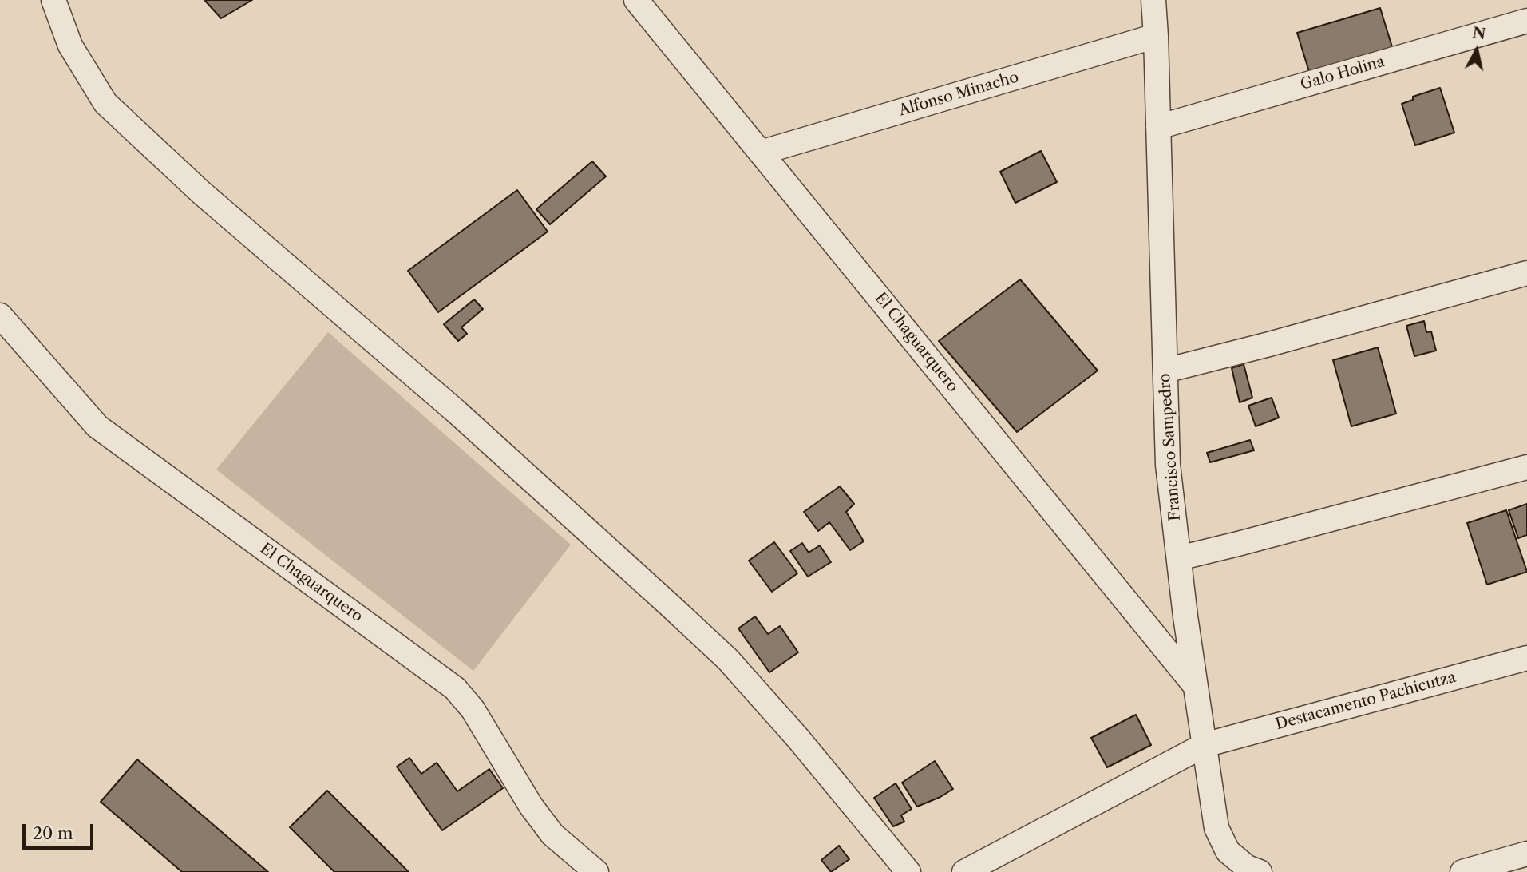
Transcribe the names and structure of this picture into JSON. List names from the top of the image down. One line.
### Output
{"streets":{"street":["Galo Holina","Alfonso Minacho","El Chaguarquero","Francisco Sampedro","Destacamento Pachicutza"]},"crossings":[["Galo Holina","Francisco Sampedro"],["Alfonso Minacho","El Chaguarquero"],["Alfonso Minacho","Francisco Sampedro"],["El Chaguarquero","Francisco Sampedro"],["Francisco Sampedro","Destacamento Pachicutza"]],"scale_bar":"20 m","north":"top"}
